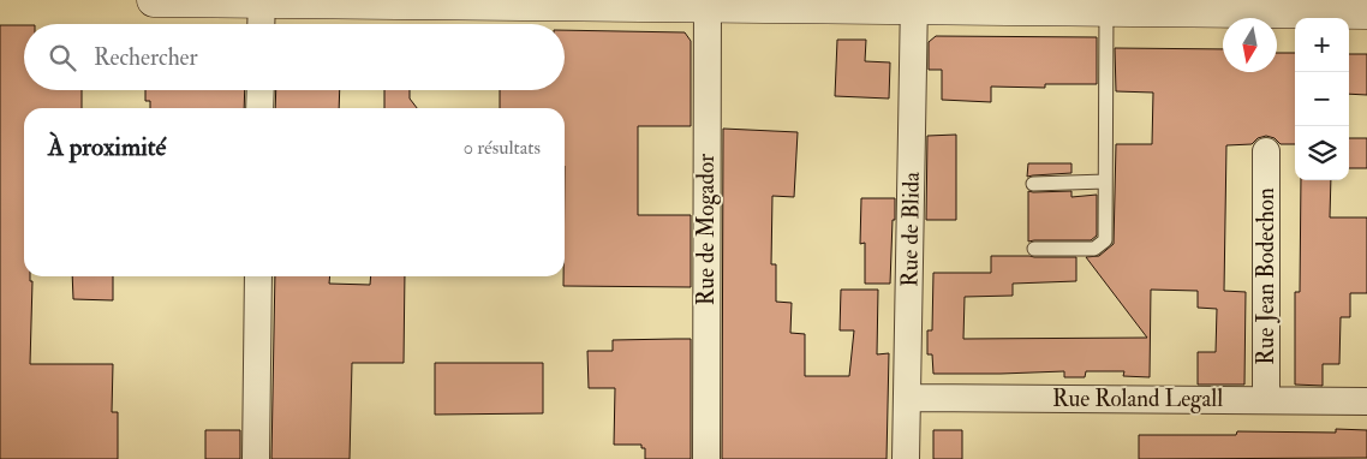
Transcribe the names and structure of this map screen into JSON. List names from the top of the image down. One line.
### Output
{"streets":{"street":["Rue de Mogador","Rue de Blida","Rue Jean Bodechon","Rue Roland Legall"]},"crossings":[["Rue de Blida","Rue Roland Legall"],["Rue Jean Bodechon","Rue Roland Legall"]],"north":"bottom","page":{"map_buttons":["+","−"],"search":"Rechercher","heading":["À proximité","0 résultats"]}}
